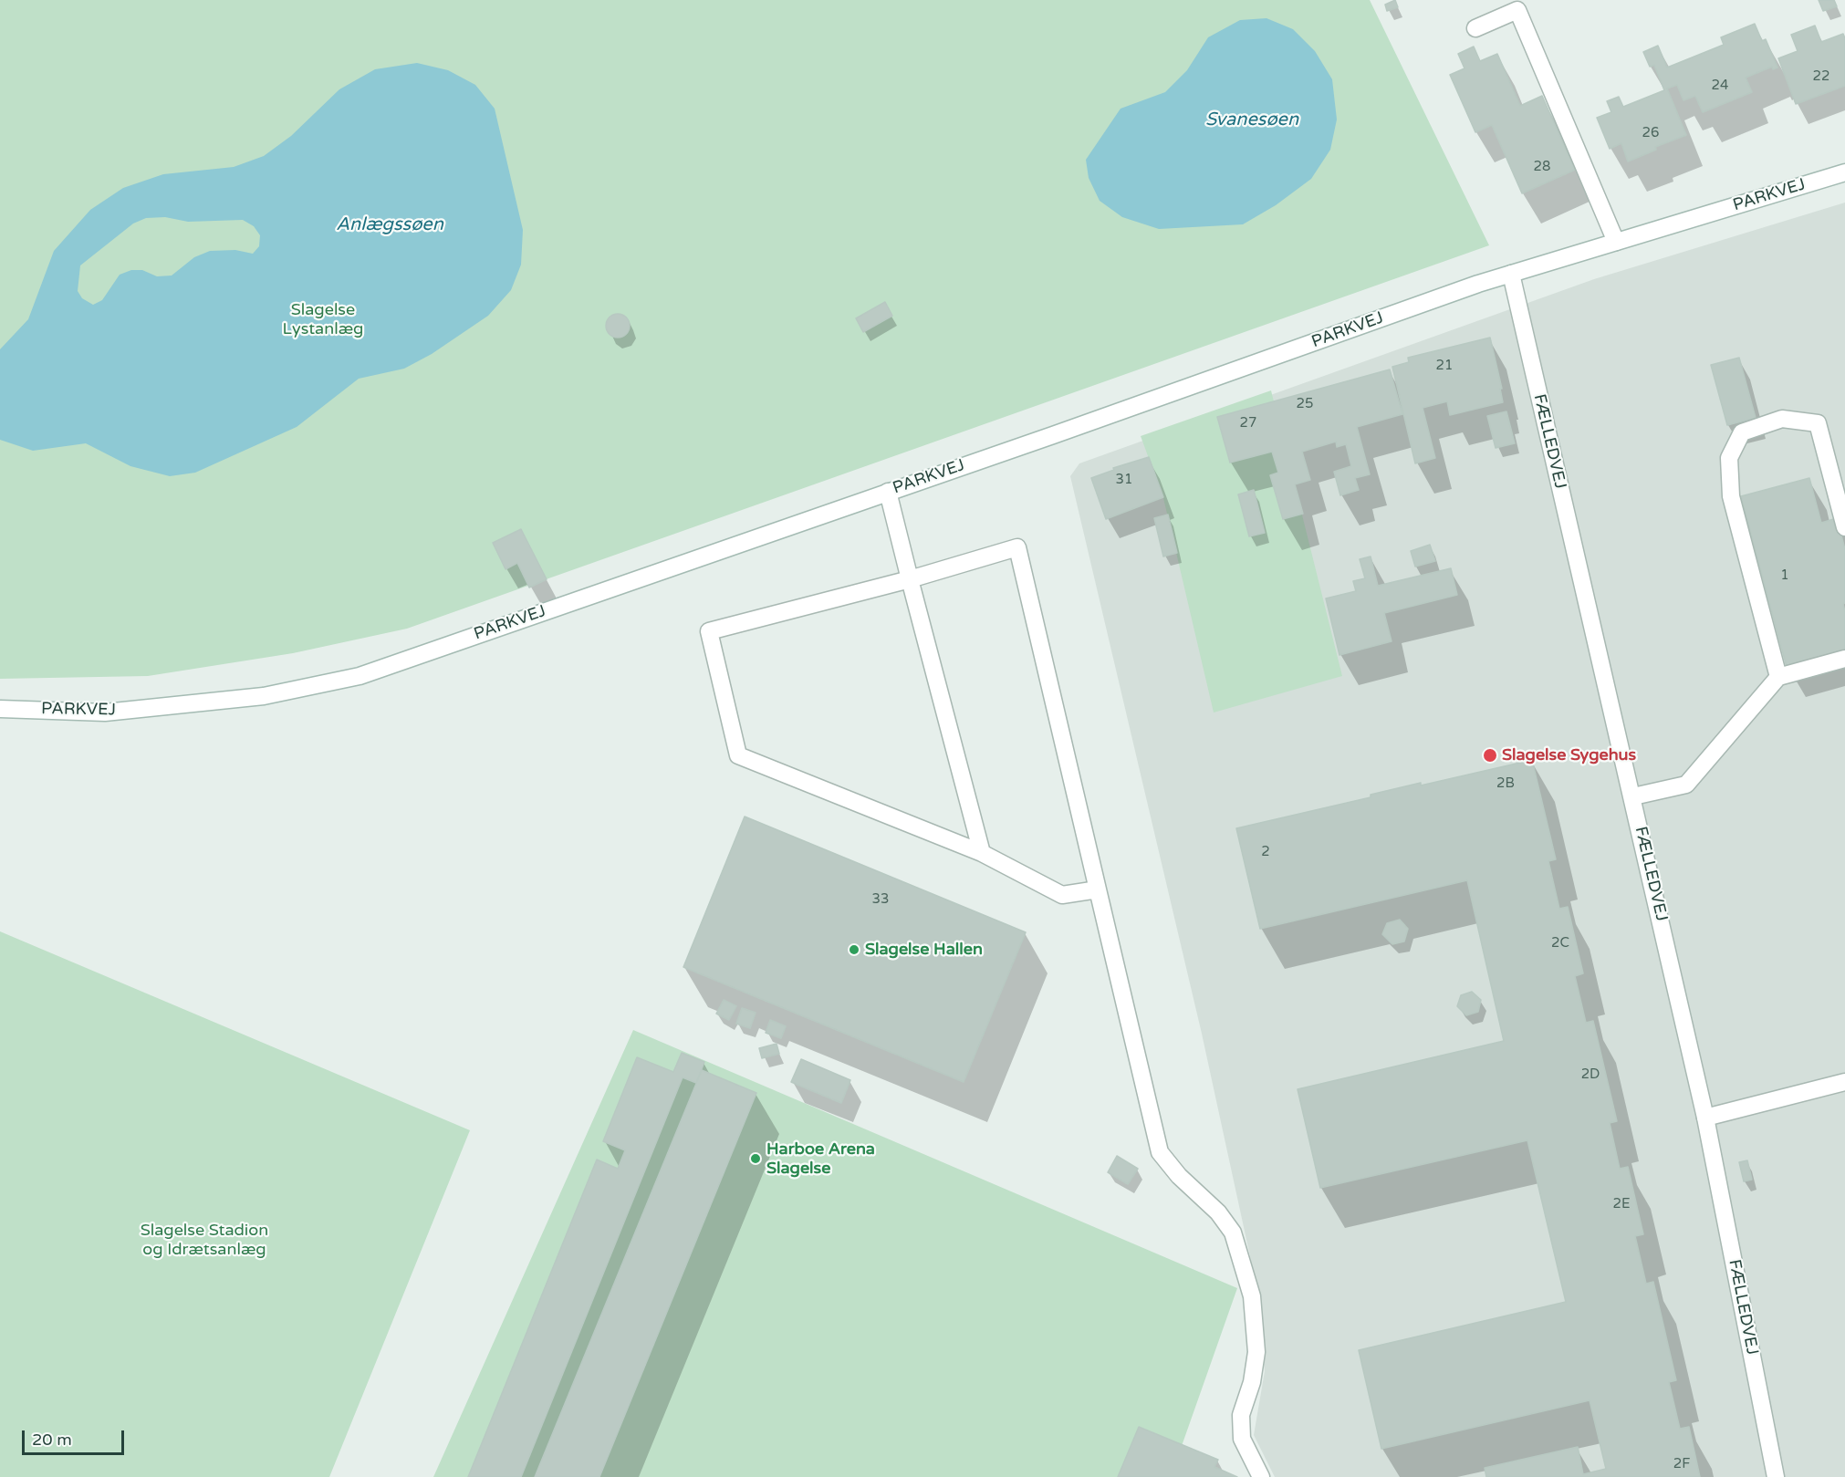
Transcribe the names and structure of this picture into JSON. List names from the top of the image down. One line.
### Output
{"streets":{"street":["PARKVEJ","FÆLLEDVEJ"]},"crossings":[["PARKVEJ","FÆLLEDVEJ"]],"water":["Svanesøen","Anlægssøen"],"parks":["Slagelse Lystanlæg","Slagelse Stadion og Idrætsanlæg"],"places":["Slagelse Sygehus","Slagelse Hallen","Harboe Arena Slagelse"],"house_numbers":["22","24","26","28","21","25","27","31","1","2B","2","33","2C","2D","2E","2F"],"scale_bar":"20 m"}
